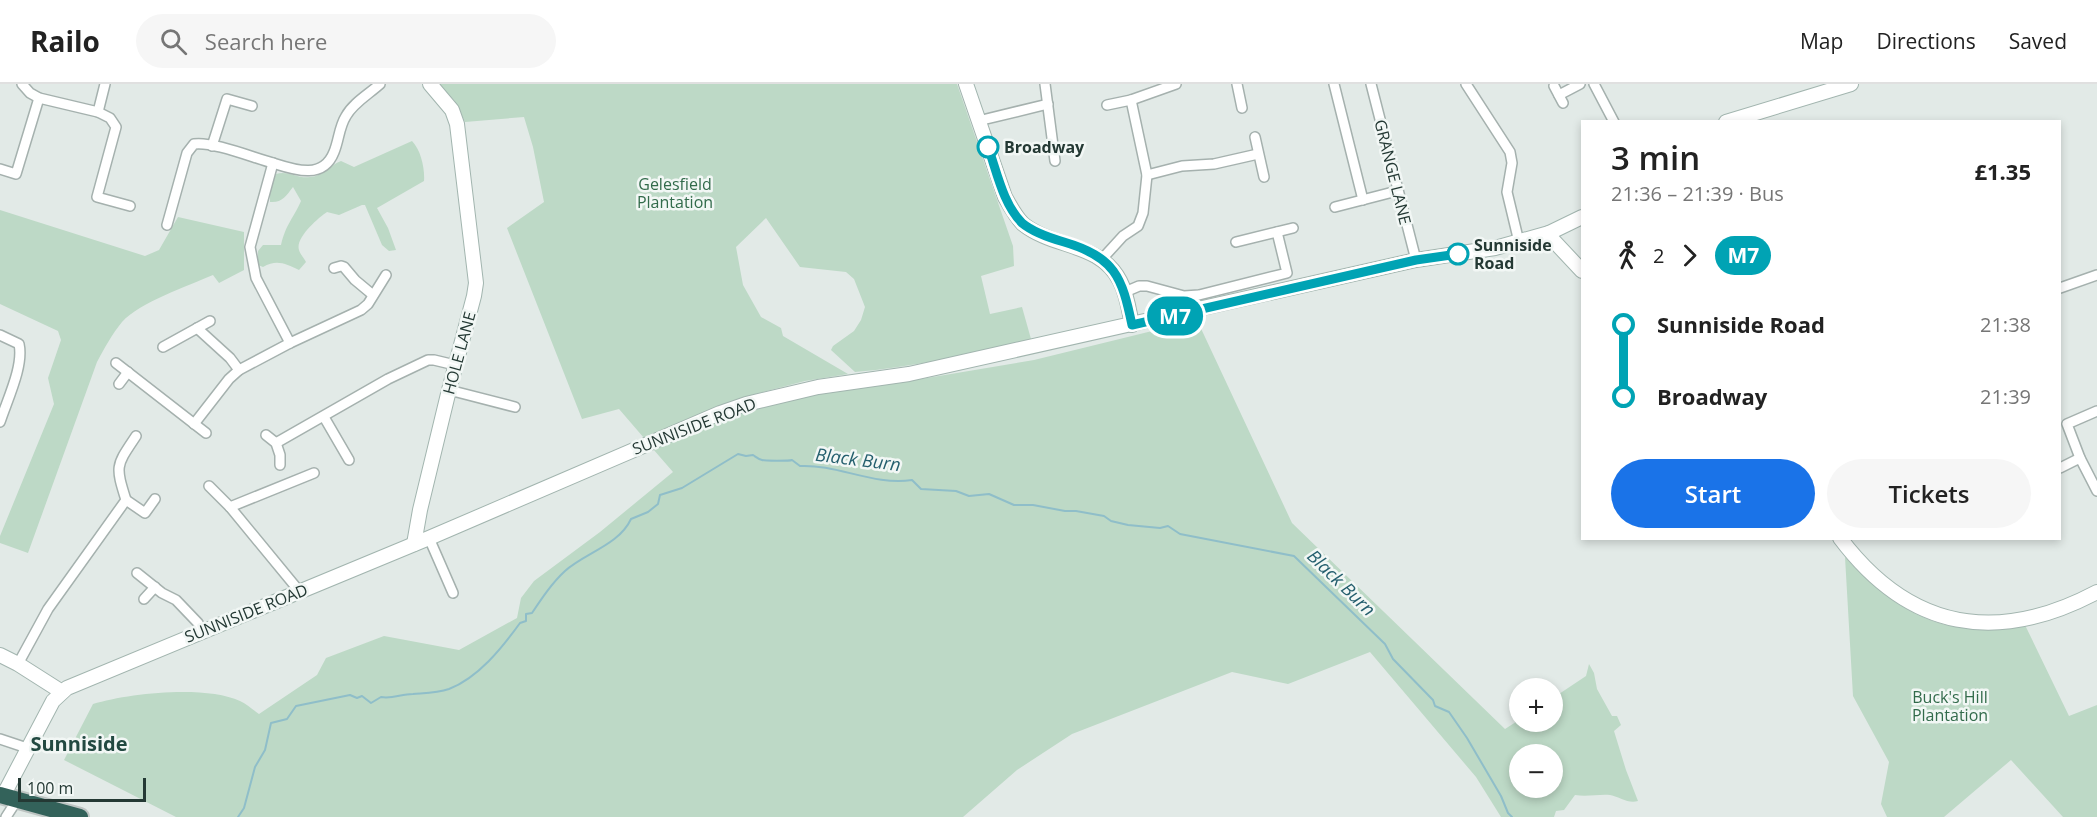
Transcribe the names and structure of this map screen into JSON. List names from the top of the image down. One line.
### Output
{"streets":{"main road":["HOLE LANE","SUNNISIDE ROAD"],"street":["GRANGE LANE"]},"crossings":[["GRANGE LANE","SUNNISIDE ROAD"],["HOLE LANE","SUNNISIDE ROAD"]],"districts":["Sunniside"],"water":["Black Burn"],"parks":["Gelesfield Plantation","Buck's Hill Plantation"],"places":["Broadway","Sunniside Road"],"lines":["bus line M7"],"scale_bar":"100 m","page":{"header":"Railo","search":"Search here","nav":["Map","Directions","Saved"],"on_map":"M7","heading":["3 min","21:36 – 21:39 · Bus","£1.35"],"legs":["2","M7"],"list":[{"name":"Sunniside Road","value":"21:38"},{"name":"Broadway","value":"21:39"}],"buttons":["Start","Tickets"],"map_buttons":["+","−"],"scale":"100 m"}}
